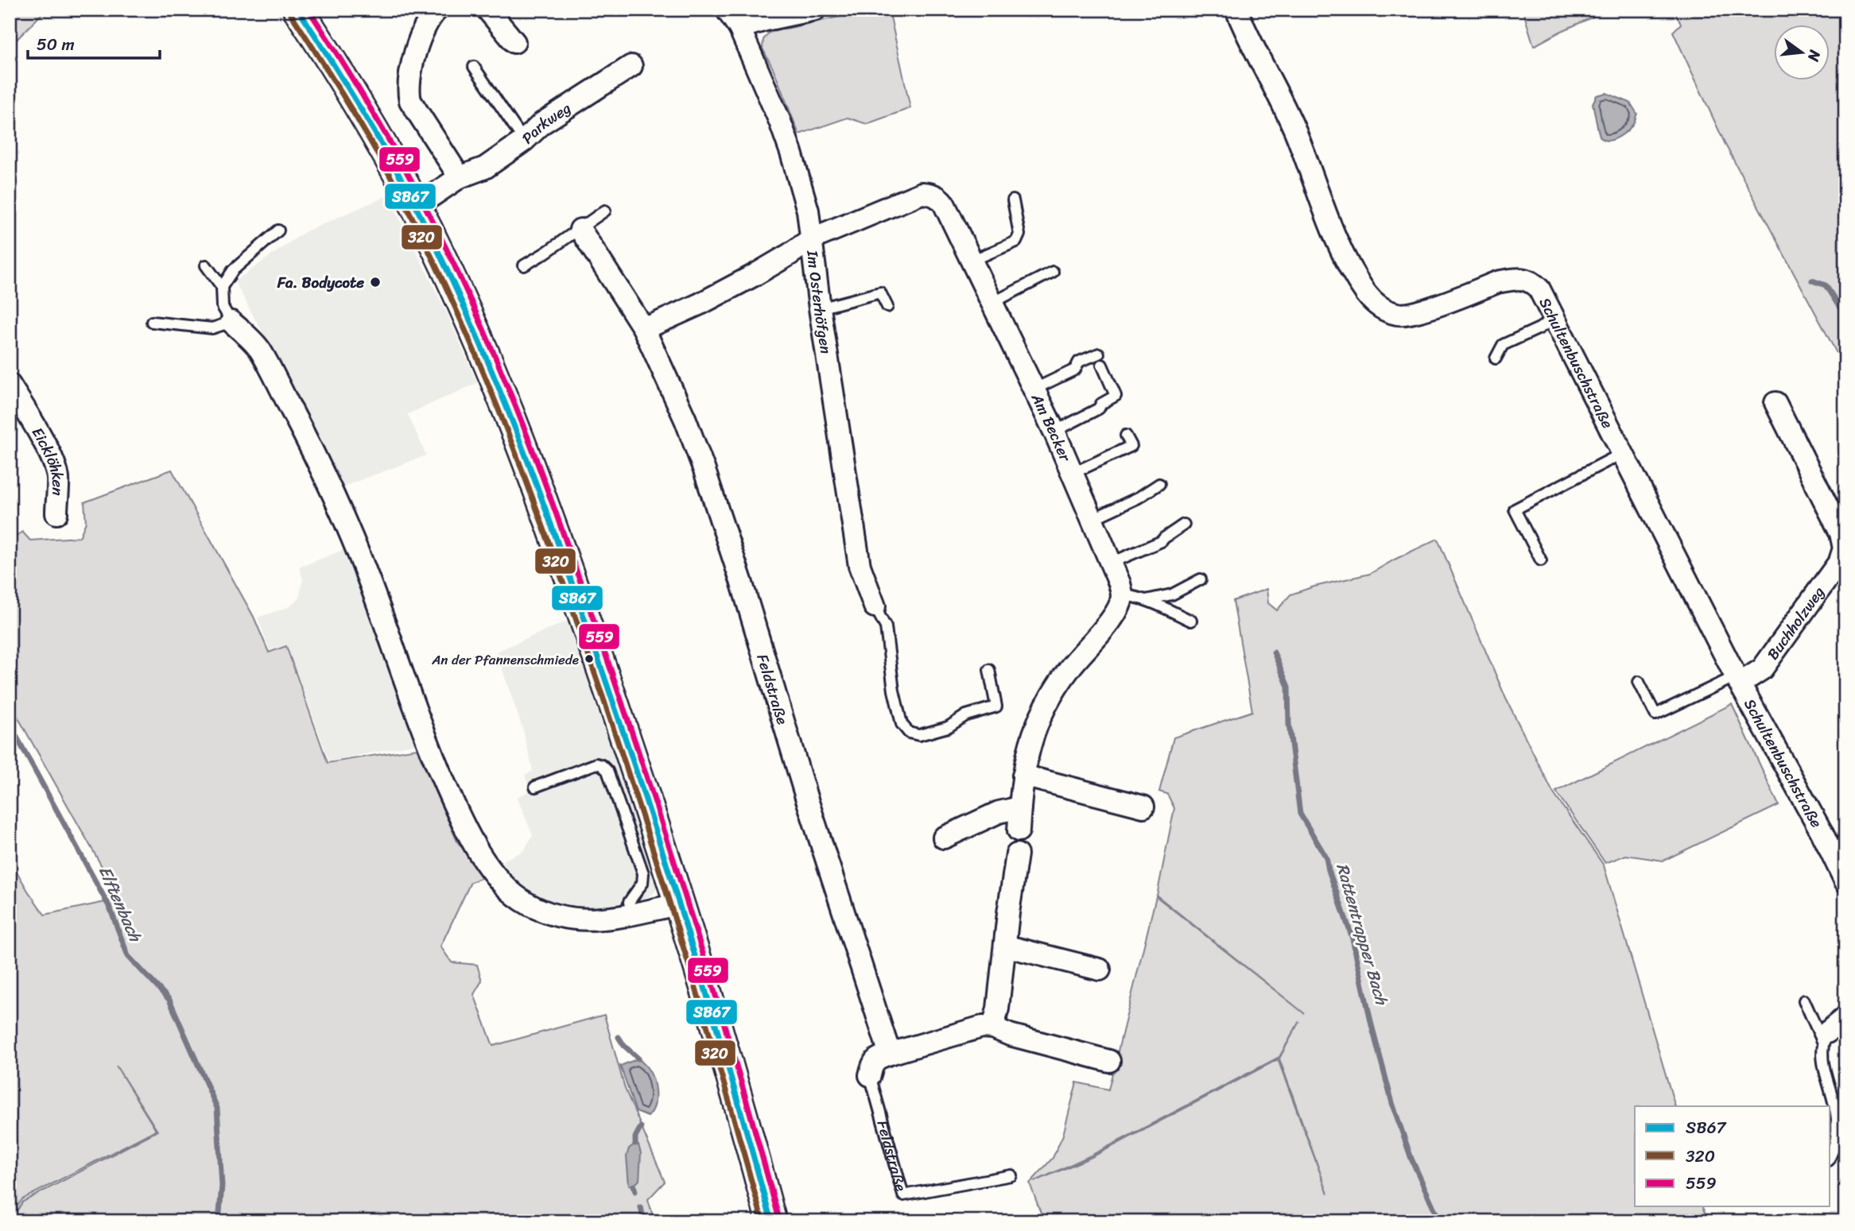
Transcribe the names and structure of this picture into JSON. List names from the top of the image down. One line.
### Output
{"streets":{"street":["Parkweg","Im Osterhöfgen","Schultenbuschstraße","Am Becker","Eicklöhken","Buchholzweg","Feldstraße"]},"crossings":[["Im Osterhöfgen","Am Becker"],["Schultenbuschstraße","Buchholzweg"]],"water":["Elftenbach","Rattentrapper Bach"],"places":["Fa. Bodycote","An der Pfannenschmiede"],"lines":["transit line SB67","transit line 559","transit line 320"],"legend":["SB67","320","559"],"scale_bar":"50 m","north":"right"}
